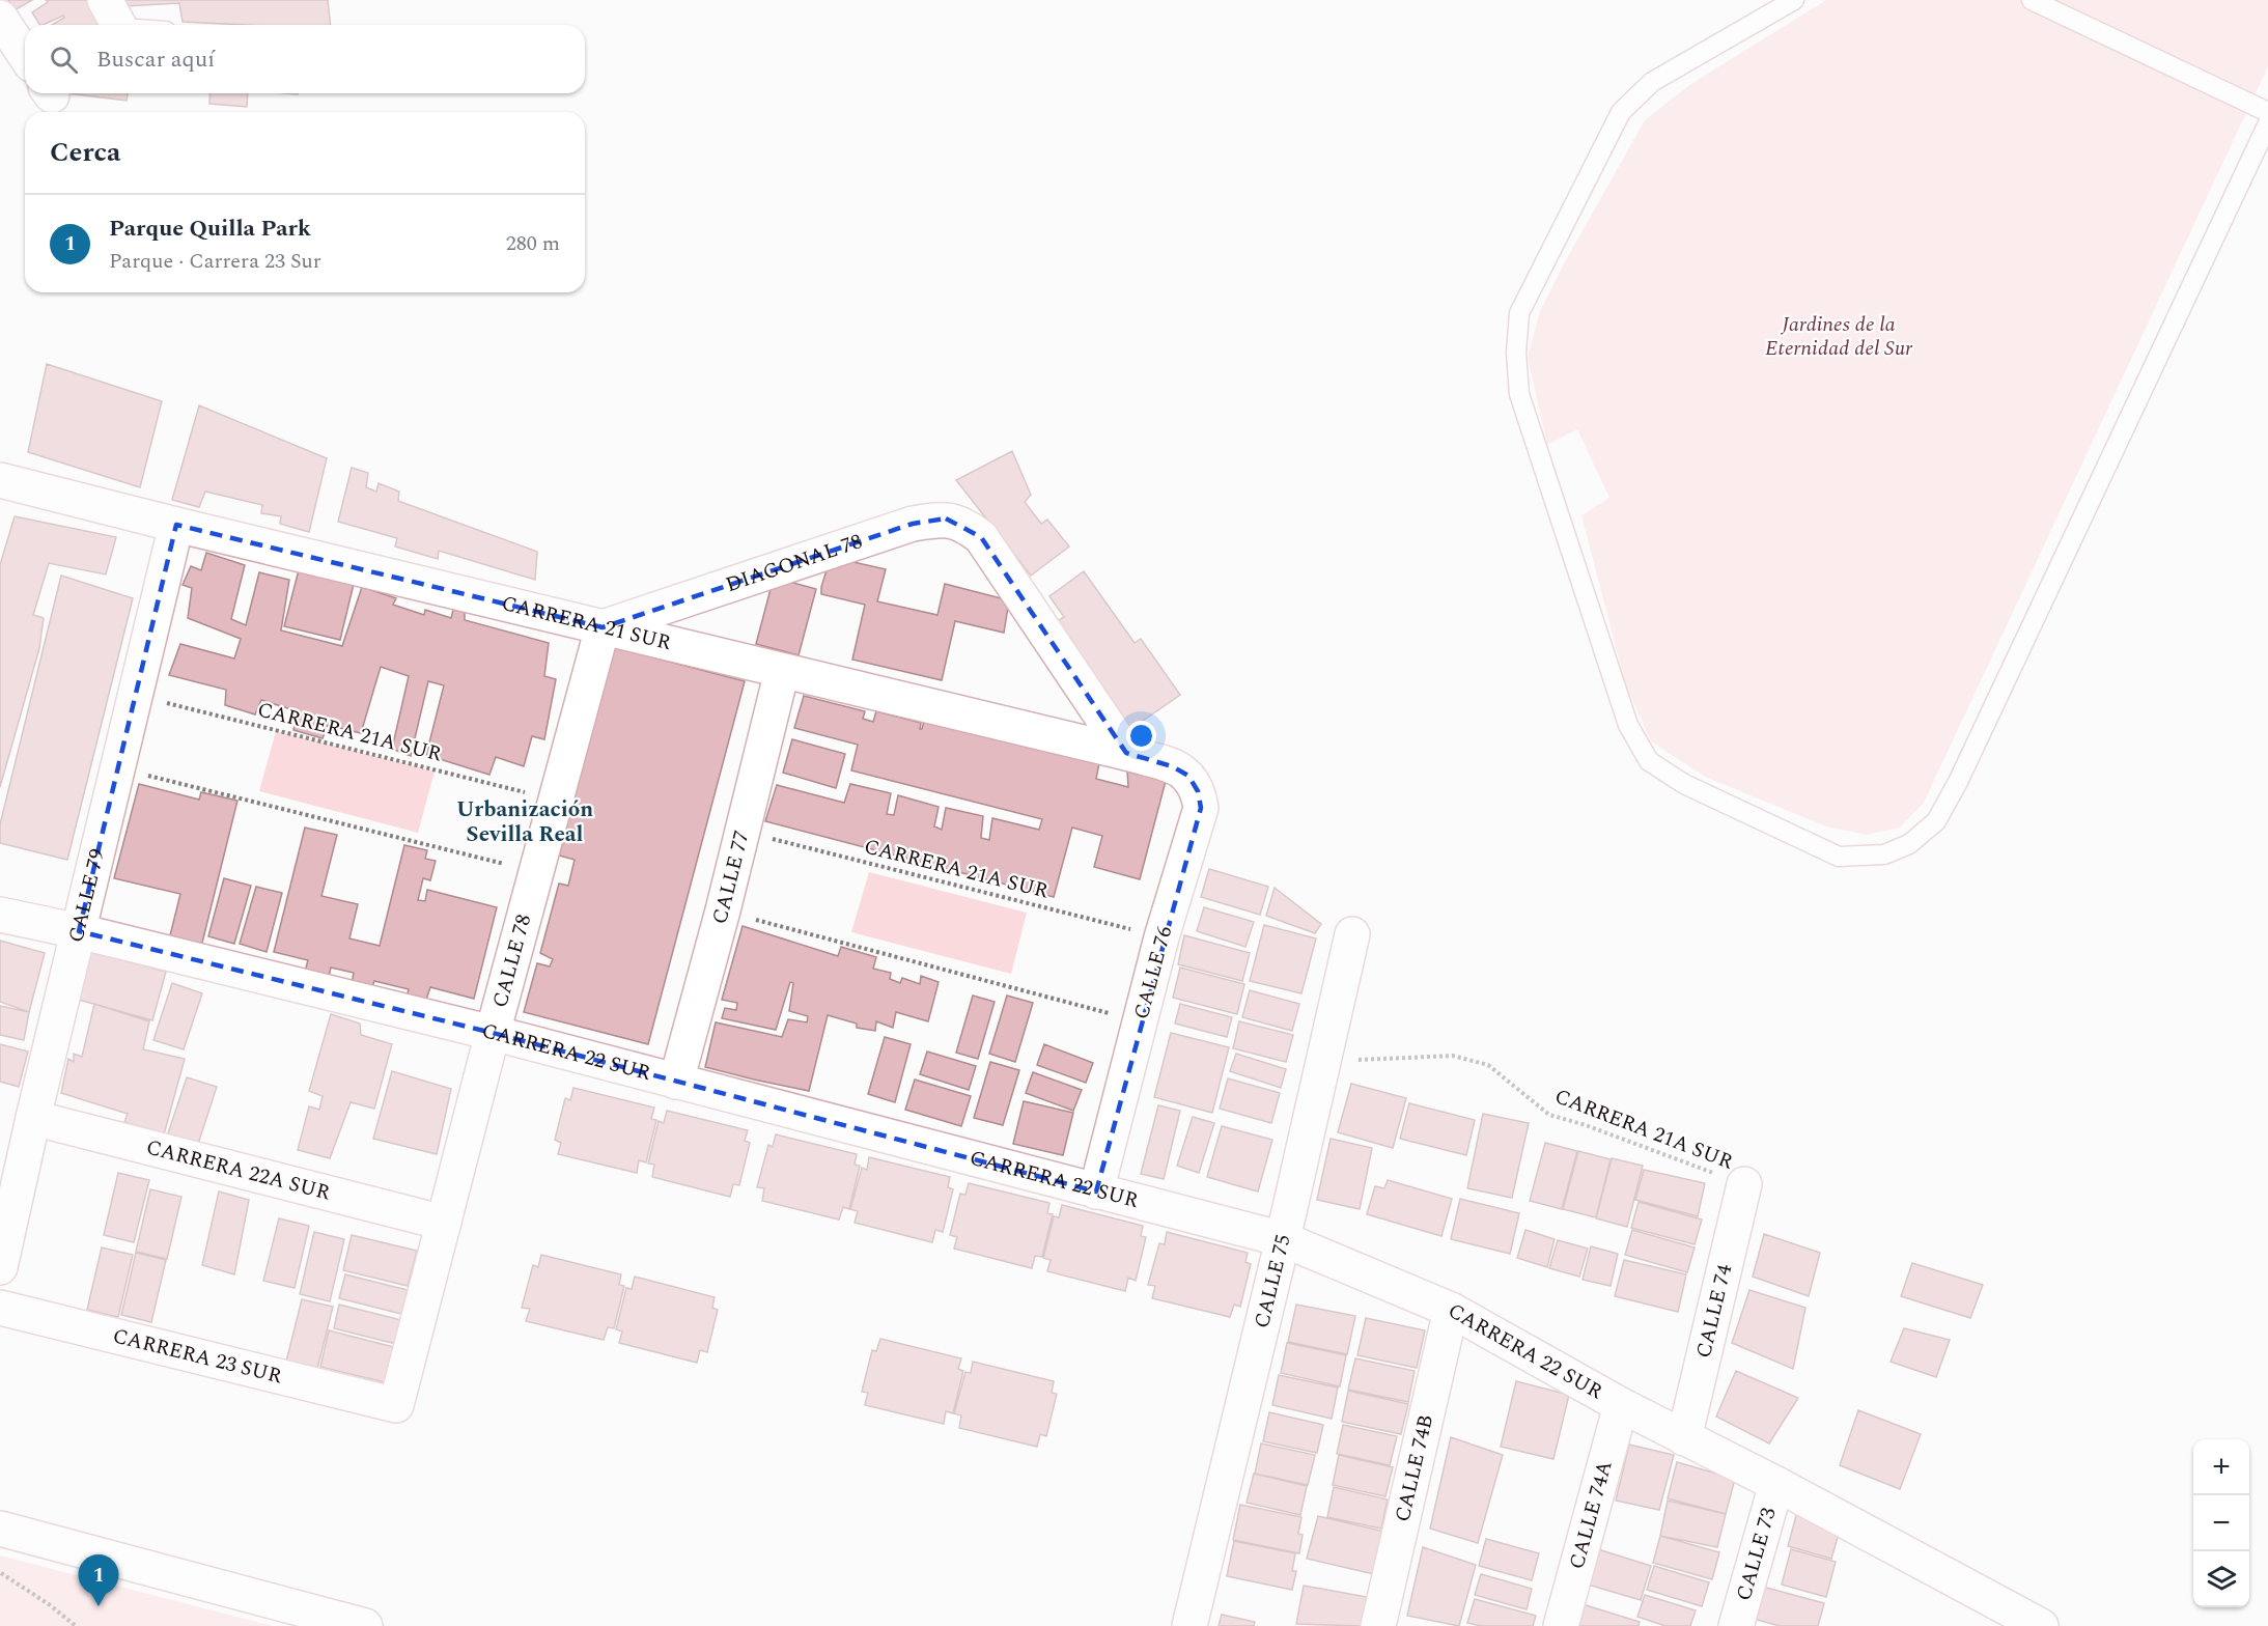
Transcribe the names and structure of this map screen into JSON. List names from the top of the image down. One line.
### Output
{"streets":{"street":["DIAGONAL 78","CARRERA 21 SUR","CALLE 77","CALLE 79","CALLE 78","CALLE 76","CARRERA 22 SUR","CARRERA 22A SUR","CALLE 75","CALLE 74","CARRERA 23 SUR","CALLE 74B","CALLE 74A","CALLE 73"],"path":["CARRERA 21A SUR"]},"crossings":[["DIAGONAL 78","CARRERA 21 SUR"],["DIAGONAL 78","CALLE 78"],["CARRERA 21 SUR","CALLE 77"],["CARRERA 21 SUR","CALLE 79"],["CARRERA 21 SUR","CALLE 78"],["CARRERA 21 SUR","CALLE 76"],["CARRERA 21A SUR","CALLE 77"],["CARRERA 21A SUR","CALLE 79"],["CARRERA 21A SUR","CALLE 78"],["CARRERA 21A SUR","CALLE 76"],["CARRERA 21A SUR","CALLE 75"],["CARRERA 21A SUR","CALLE 74"],["CALLE 77","CARRERA 22 SUR"],["CALLE 79","CARRERA 22 SUR"],["CALLE 79","CARRERA 22A SUR"],["CALLE 78","CARRERA 22 SUR"],["CALLE 78","CARRERA 22A SUR"],["CALLE 78","CARRERA 23 SUR"],["CALLE 76","CARRERA 22 SUR"],["CARRERA 22 SUR","CALLE 75"],["CARRERA 22 SUR","CALLE 74"],["CARRERA 22 SUR","CALLE 74B"],["CARRERA 22 SUR","CALLE 74A"],["CARRERA 22 SUR","CALLE 73"]],"districts":["Urbanización Sevilla Real"],"parks":["Jardines de la Eternidad del Sur"],"page":{"search":"Buscar aquí","heading":"Cerca","list":[{"mark":"1","name":"Parque Quilla Park","note":"Parque · Carrera 23 Sur","value":"280 m"}],"map_buttons":["+","−"],"pins":"1"}}
